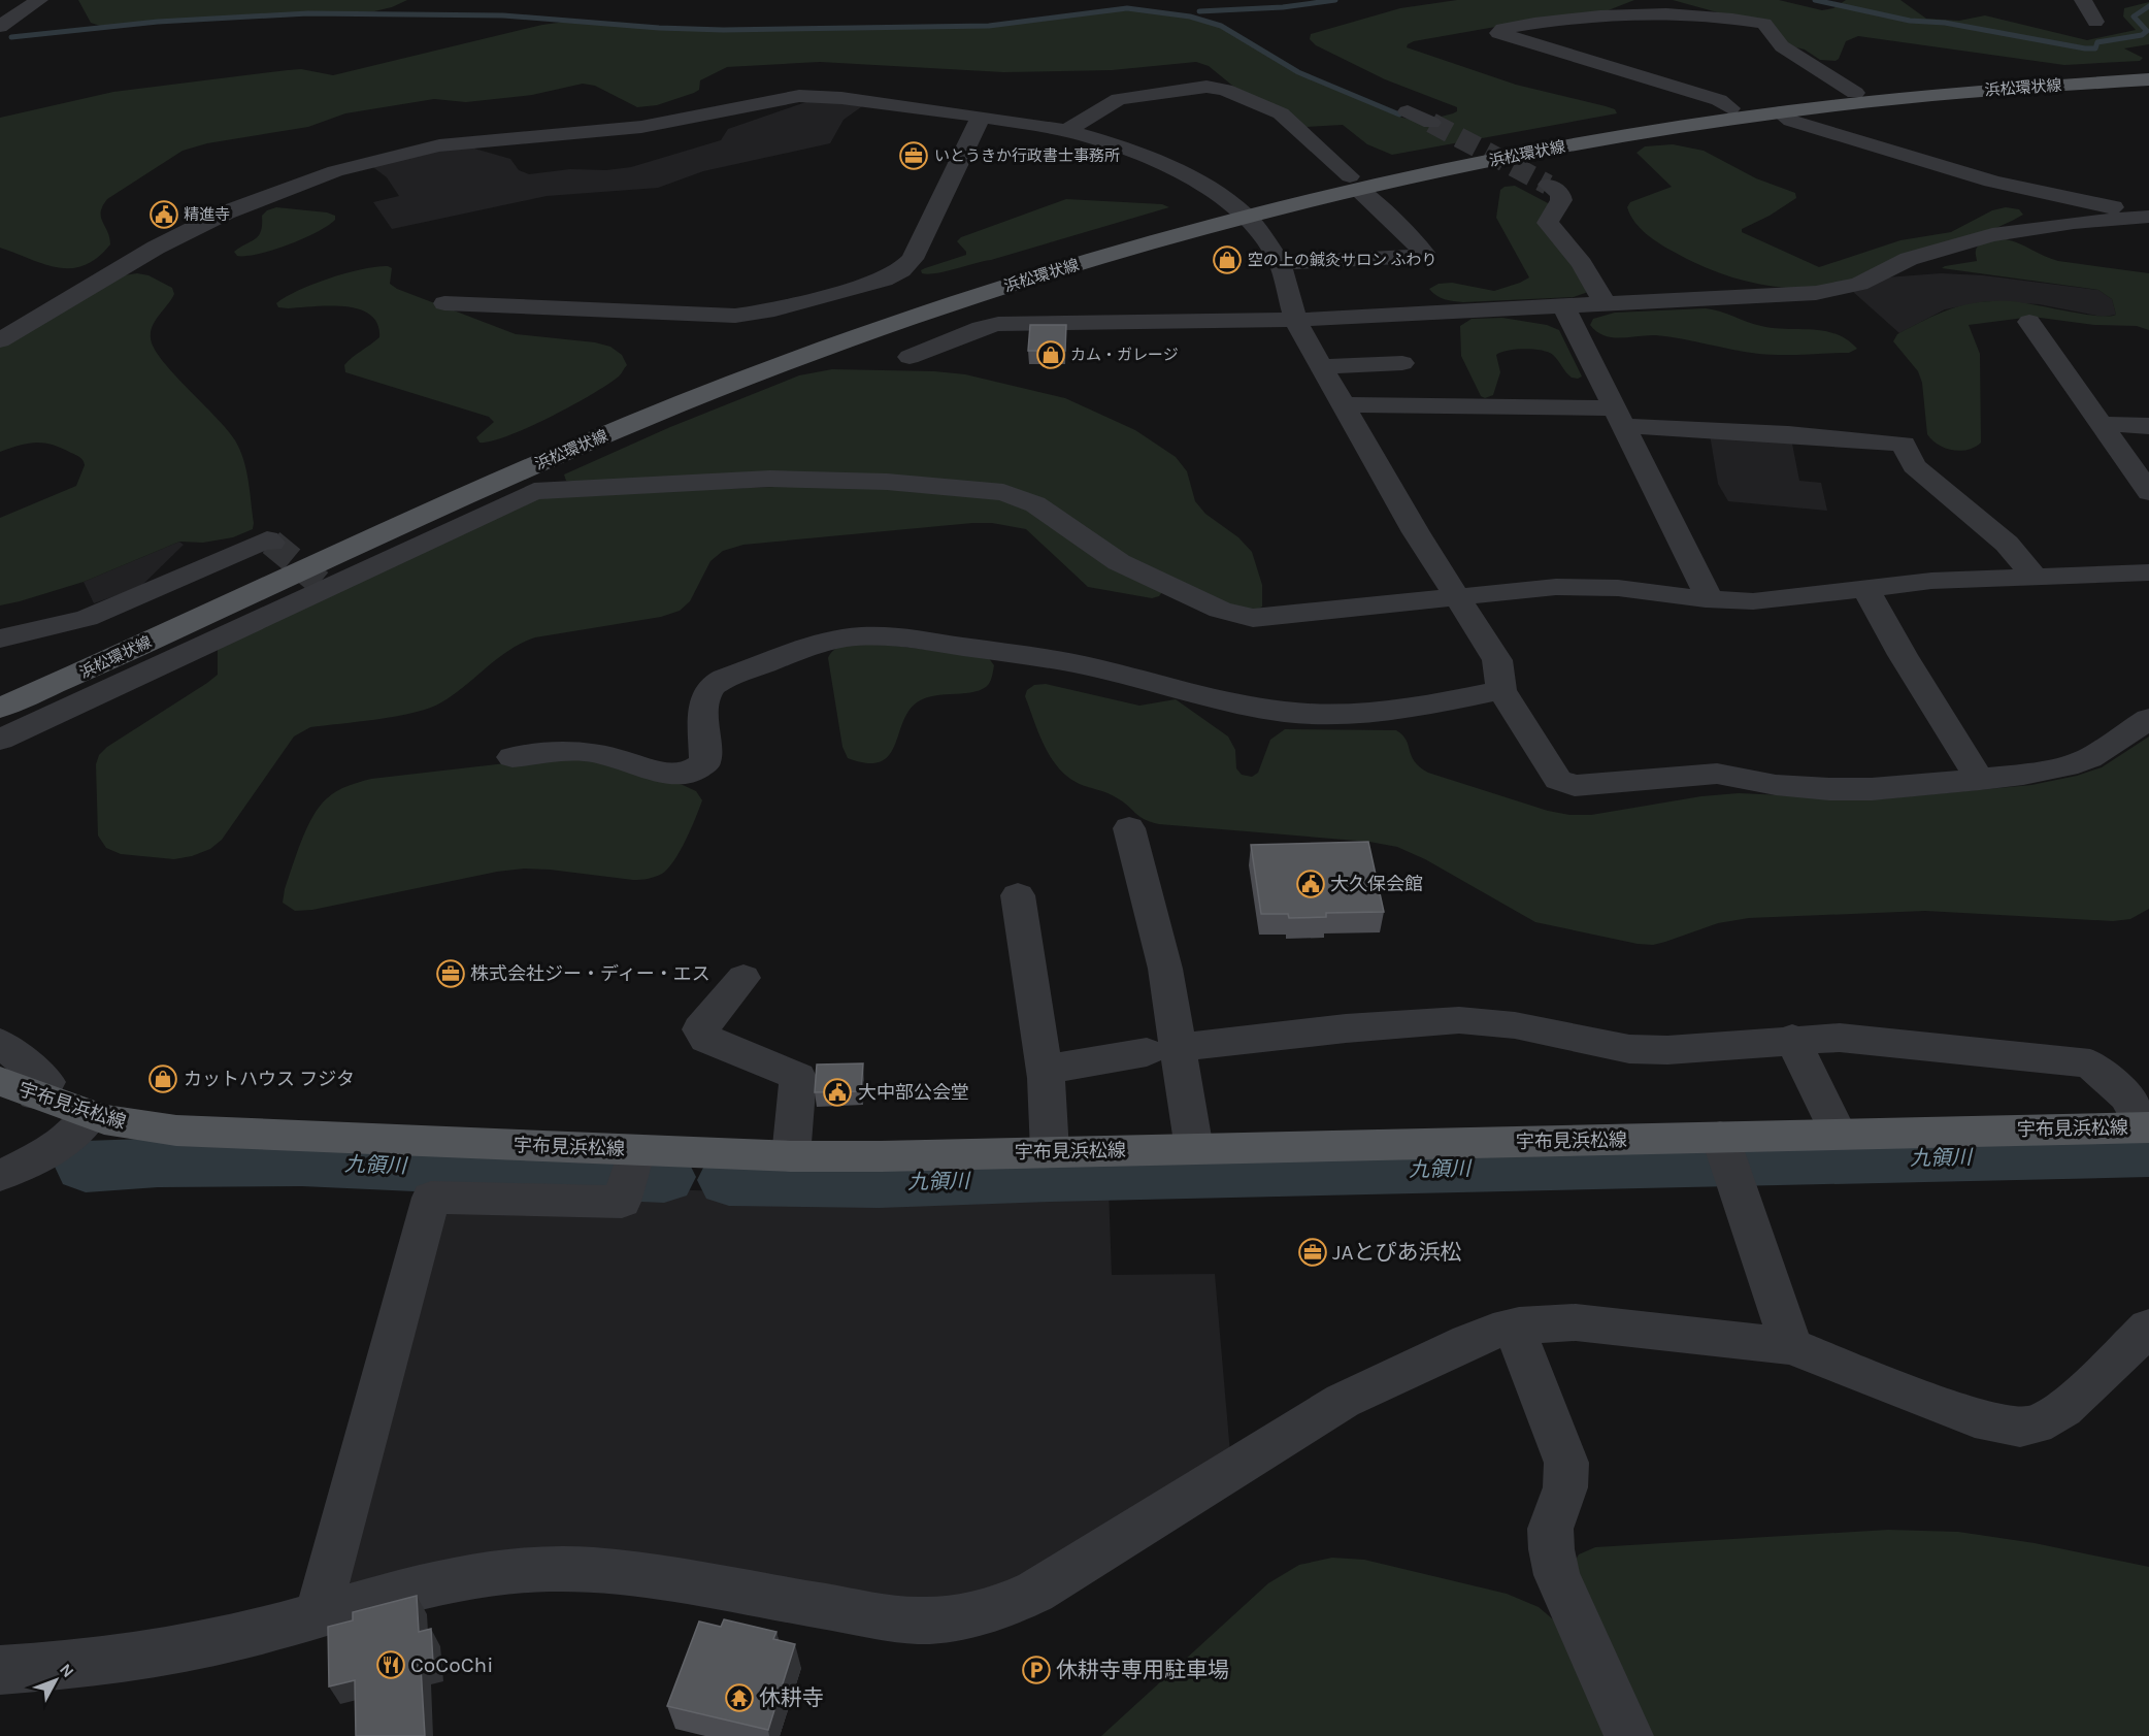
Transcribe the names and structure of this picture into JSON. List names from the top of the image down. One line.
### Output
{"streets":{"main road":["浜松環状線","宇布見浜松線"]},"water":["九領川"],"places":{"office":["いとうきか行政書士事務所","株式会社ジー・ディー・エス","JAとぴあ浜松"],"public building":["精進寺","大久保会館","大中部公会堂"],"shop":["空の上の鍼灸サロン ふわり","カム・ガレージ","カットハウス フジタ"],"restaurant":["CoCoChi"],"parking":["休耕寺専用駐車場"],"temple":["休耕寺"]},"north":"top right"}
